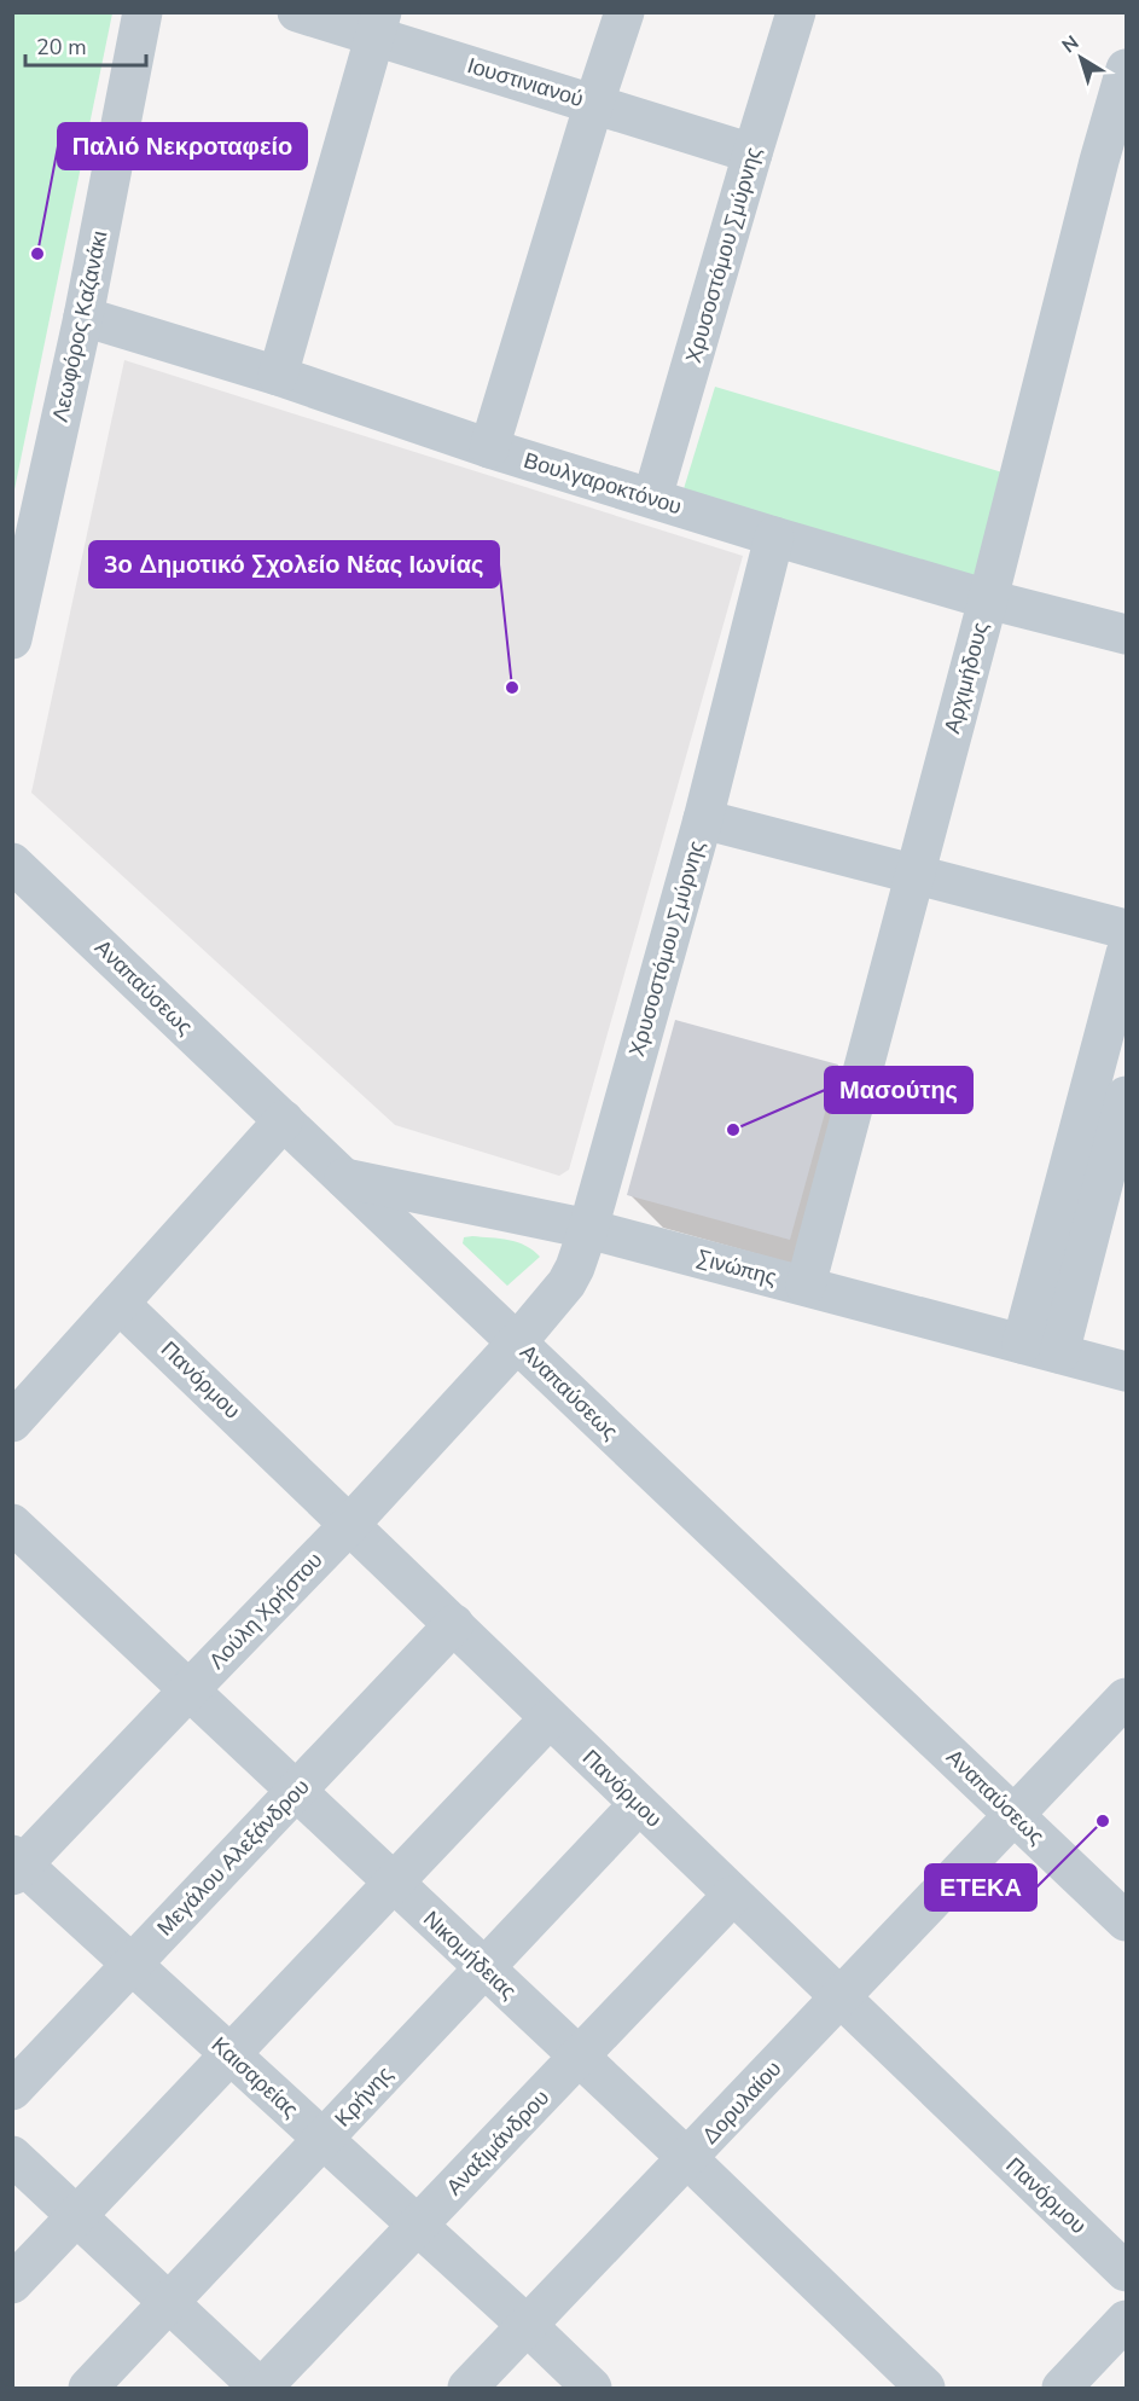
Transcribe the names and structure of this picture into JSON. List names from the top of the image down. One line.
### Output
{"streets":{"street":["Ιουστινιανού","Χρυσοστόμου Σμύρνης","Λεωφόρος Καζανάκι","Βουλγαροκτόνου","Αρχιμήδους","Αναπαύσεως","Σινώπης","Πανόρμου","Λούλη Χρήστου","Μεγάλου Αλεξάνδρου","Νικομήδειας","Καισαρείας","Κρήνης","Δορυλαίου","Αναξιμάνδρου"]},"crossings":[["Ιουστινιανού","Χρυσοστόμου Σμύρνης"],["Χρυσοστόμου Σμύρνης","Βουλγαροκτόνου"],["Χρυσοστόμου Σμύρνης","Αναπαύσεως"],["Χρυσοστόμου Σμύρνης","Σινώπης"],["Χρυσοστόμου Σμύρνης","Λούλη Χρήστου"],["Λεωφόρος Καζανάκι","Βουλγαροκτόνου"],["Βουλγαροκτόνου","Αρχιμήδους"],["Αρχιμήδους","Σινώπης"],["Αναπαύσεως","Σινώπης"],["Αναπαύσεως","Λούλη Χρήστου"],["Αναπαύσεως","Δορυλαίου"],["Πανόρμου","Λούλη Χρήστου"],["Πανόρμου","Μεγάλου Αλεξάνδρου"],["Πανόρμου","Κρήνης"],["Πανόρμου","Δορυλαίου"],["Πανόρμου","Αναξιμάνδρου"],["Λούλη Χρήστου","Νικομήδειας"],["Λούλη Χρήστου","Καισαρείας"],["Μεγάλου Αλεξάνδρου","Νικομήδειας"],["Μεγάλου Αλεξάνδρου","Καισαρείας"],["Νικομήδειας","Κρήνης"],["Νικομήδειας","Δορυλαίου"],["Νικομήδειας","Αναξιμάνδρου"],["Καισαρείας","Κρήνης"],["Καισαρείας","Δορυλαίου"],["Καισαρείας","Αναξιμάνδρου"]],"places":["Παλιό Νεκροταφείο","3ο Δημοτικό Σχολείο Νέας Ιωνίας","Μασούτης","ΕΤΕΚΑ"],"scale_bar":"20 m","north":"top left"}
